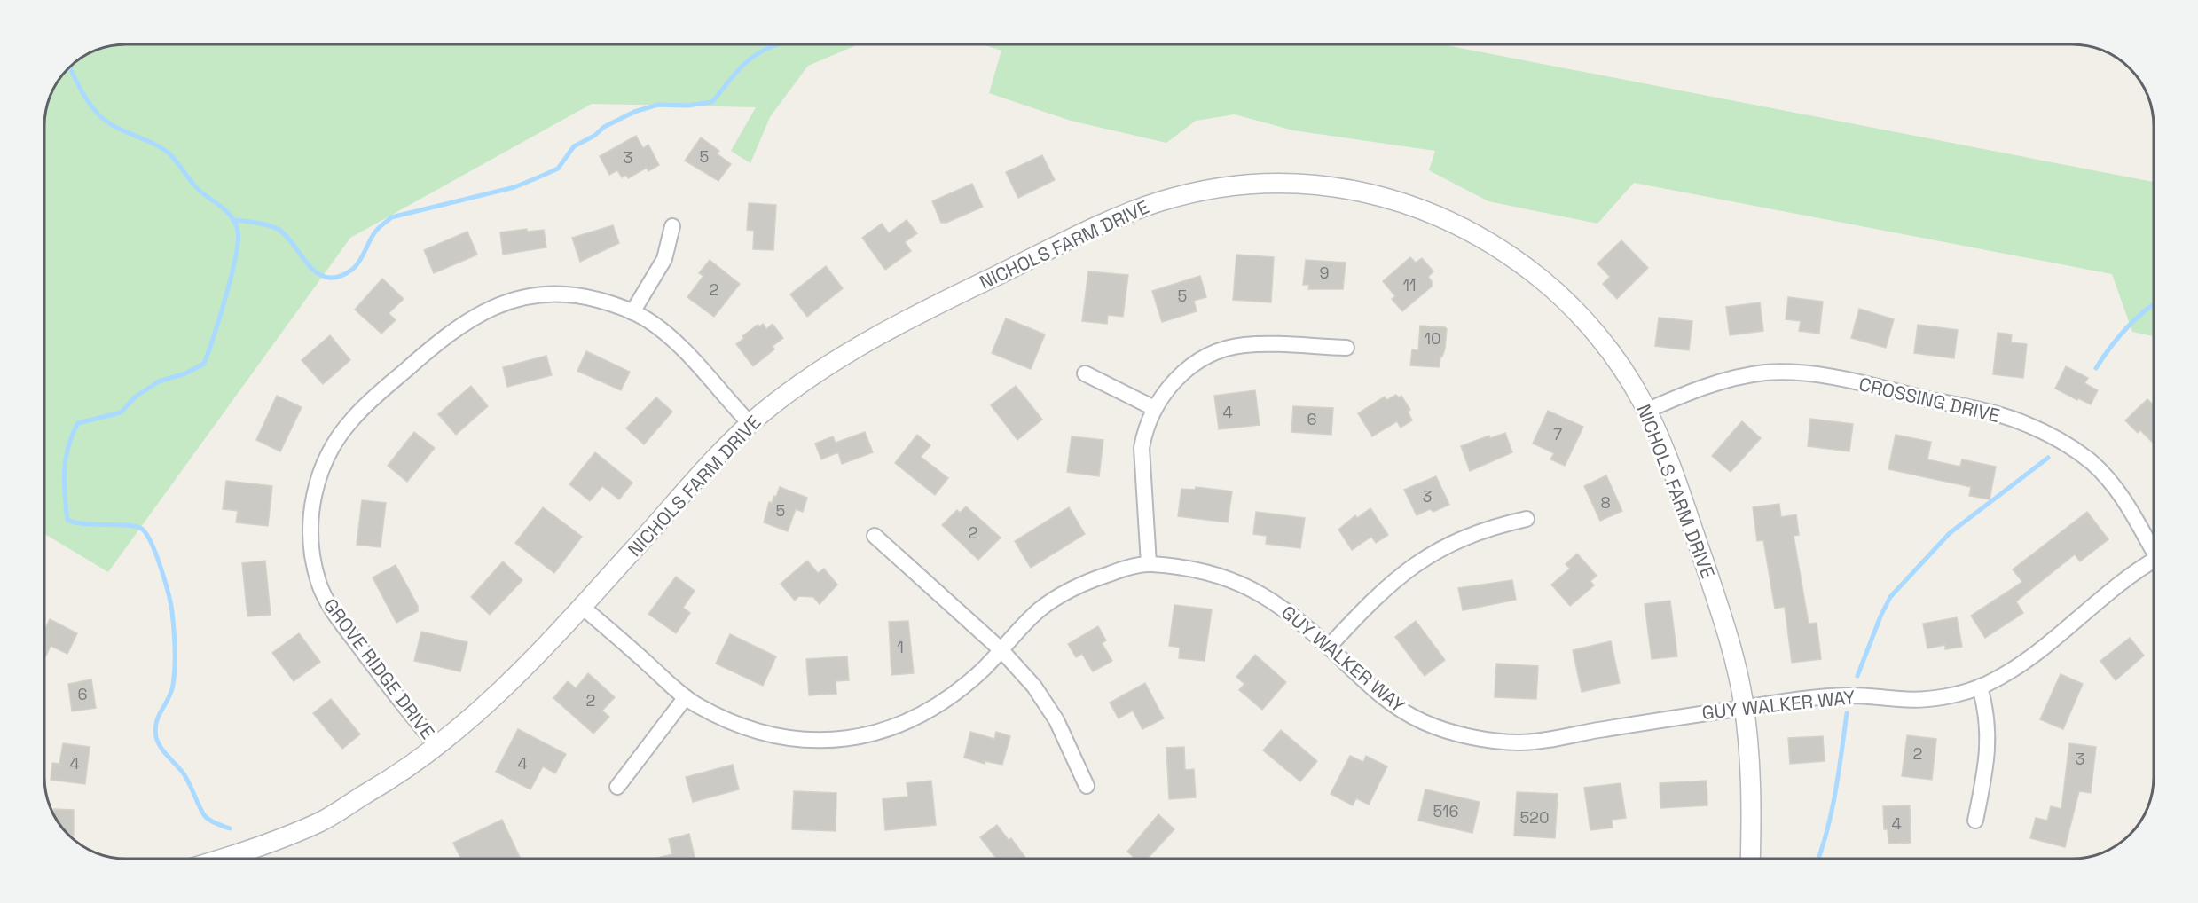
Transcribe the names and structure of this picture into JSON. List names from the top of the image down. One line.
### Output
{"streets":{"street":["NICHOLS FARM DRIVE","CROSSING DRIVE","GUY WALKER WAY","GROVE RIDGE DRIVE"]},"crossings":[["NICHOLS FARM DRIVE","CROSSING DRIVE"],["NICHOLS FARM DRIVE","GUY WALKER WAY"],["NICHOLS FARM DRIVE","GROVE RIDGE DRIVE"]],"house_numbers":["5","3","9","11","2","5","10","4","6","7","3","8","5","2","1","6","2","2","3","4","4","516","520","4"]}
